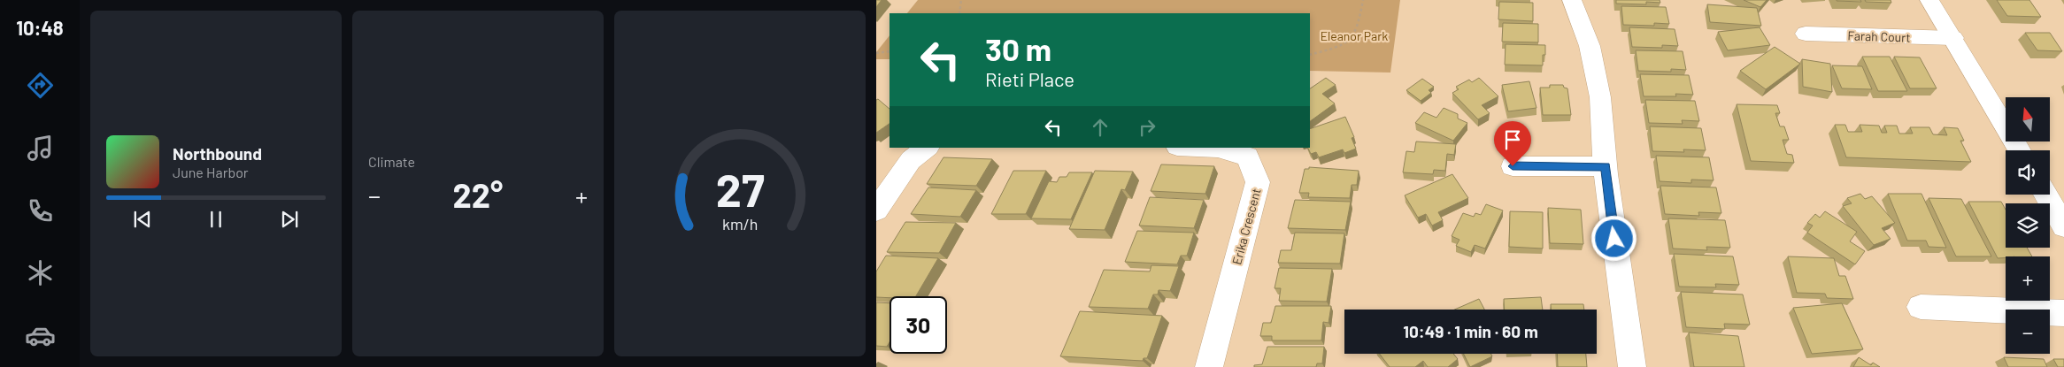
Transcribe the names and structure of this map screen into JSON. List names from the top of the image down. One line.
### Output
{"streets":{"street":["Farah Court","Erika Crescent"]},"parks":["Eleanor Park"],"north":"top","page":{"tabs":"10:48","tile":"Climate","turn":["30 m","Rieti Place"],"map_buttons":["+","−"],"song":["Northbound","June Harbor"],"heat":["−","22°","+"],"limit":"30","trip":"10:49 · 1 min · 60 m","gauge":["27","km/h"]}}
